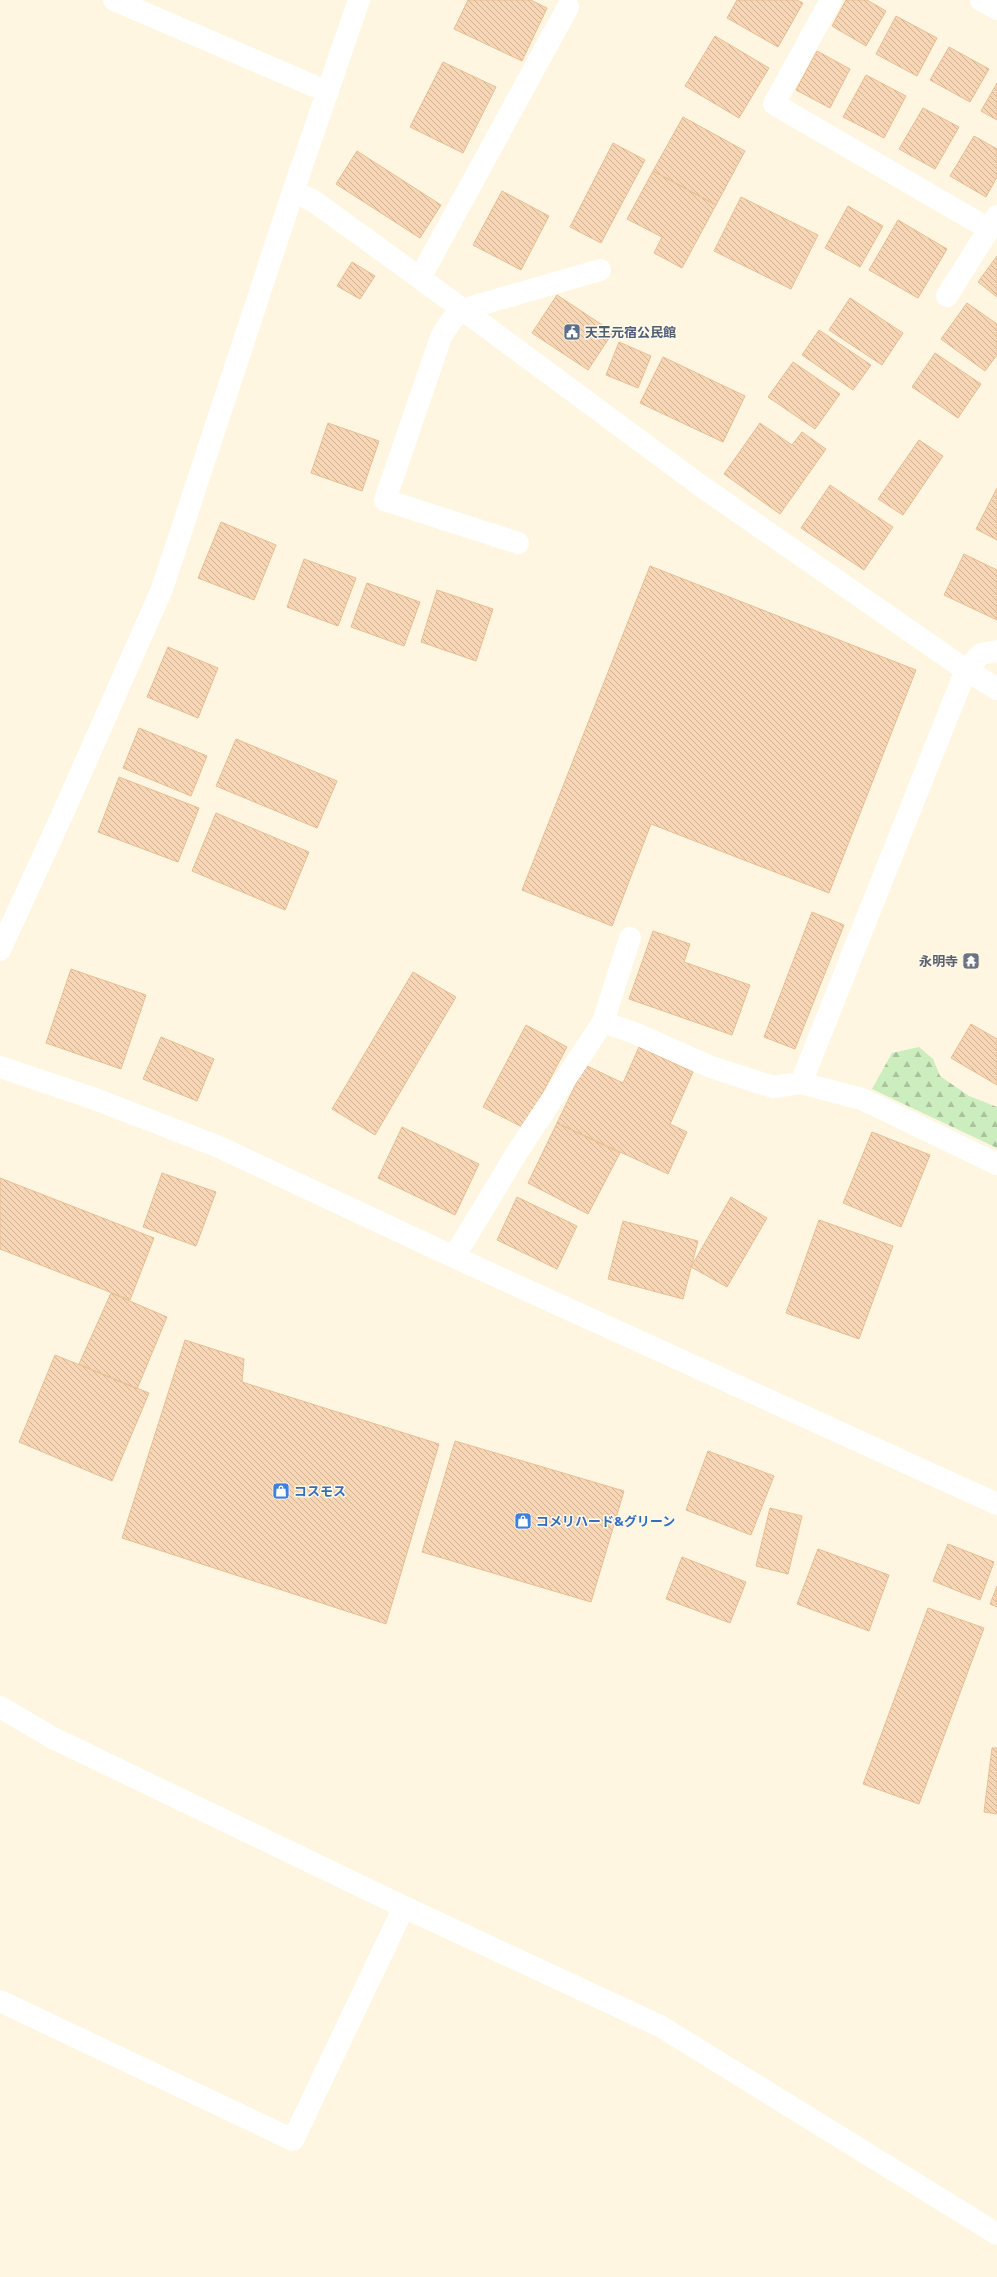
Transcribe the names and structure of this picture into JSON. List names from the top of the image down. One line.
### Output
{"places":{"public building":["天王元宿公民館"],"temple":["永明寺"],"shop":["コスモス","コメリハード&グリーン"]}}
